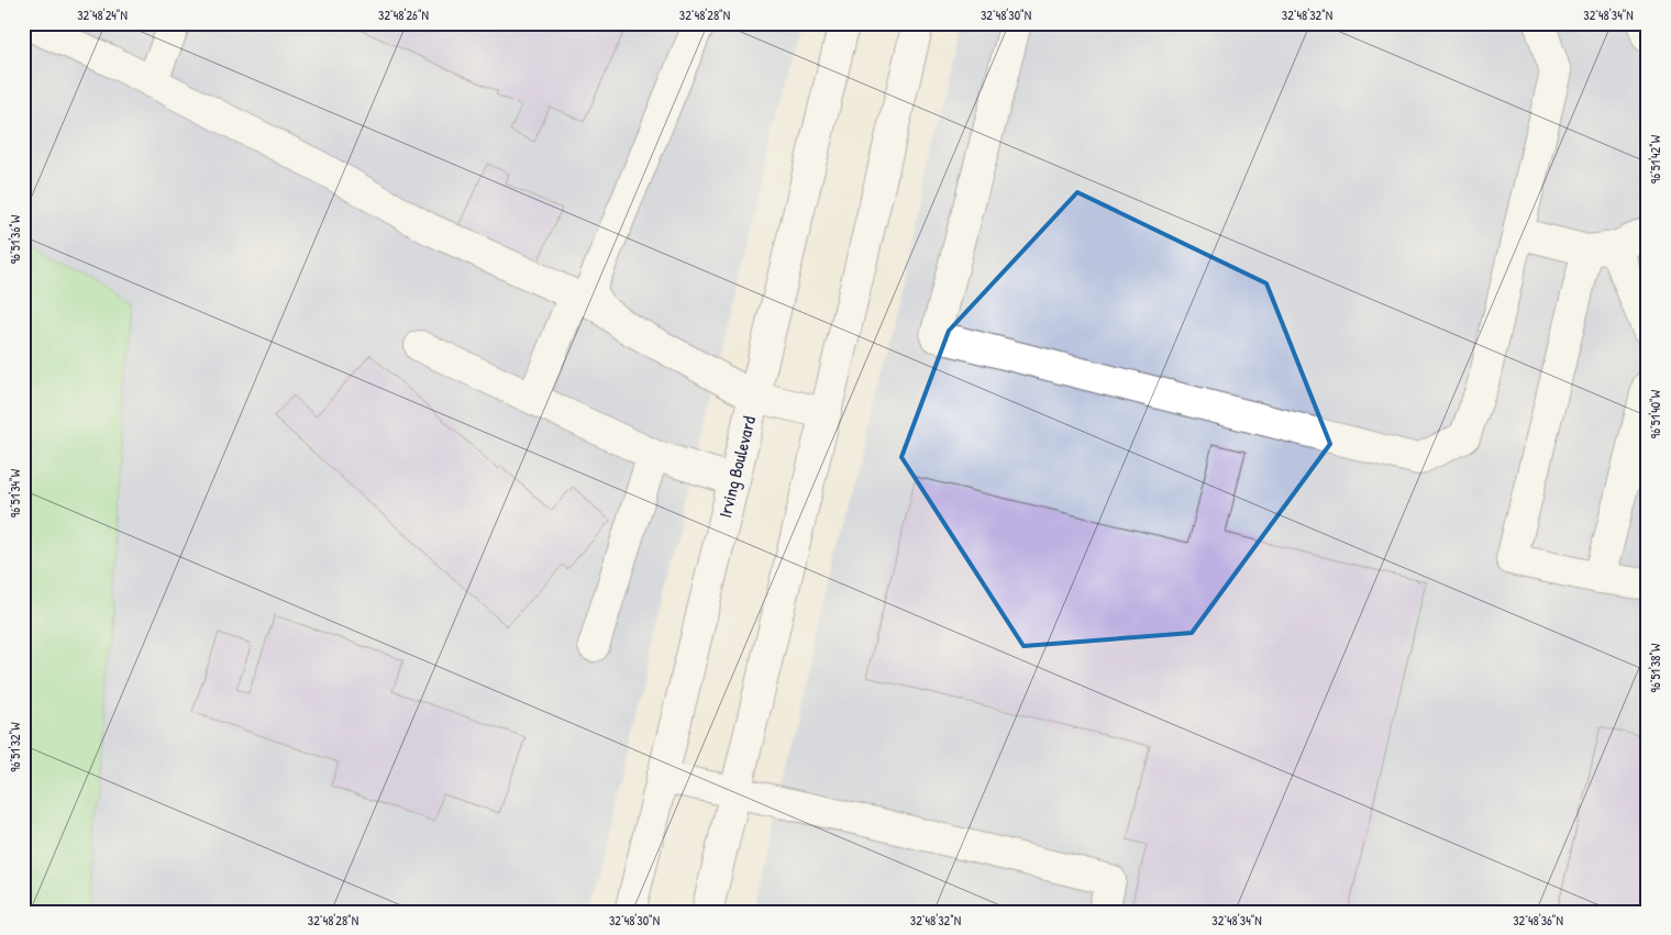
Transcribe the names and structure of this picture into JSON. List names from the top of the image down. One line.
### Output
{"streets":{"main road":["Irving Boulevard"]},"coordinates":["32°48'24\"N","32°48'26\"N","32°48'28\"N","32°48'30\"N","32°48'32\"N","32°48'34\"N","96°51'42\"W","96°51'36\"W","96°51'40\"W","96°51'34\"W","96°51'38\"W","96°51'32\"W","32°48'36\"N"]}
